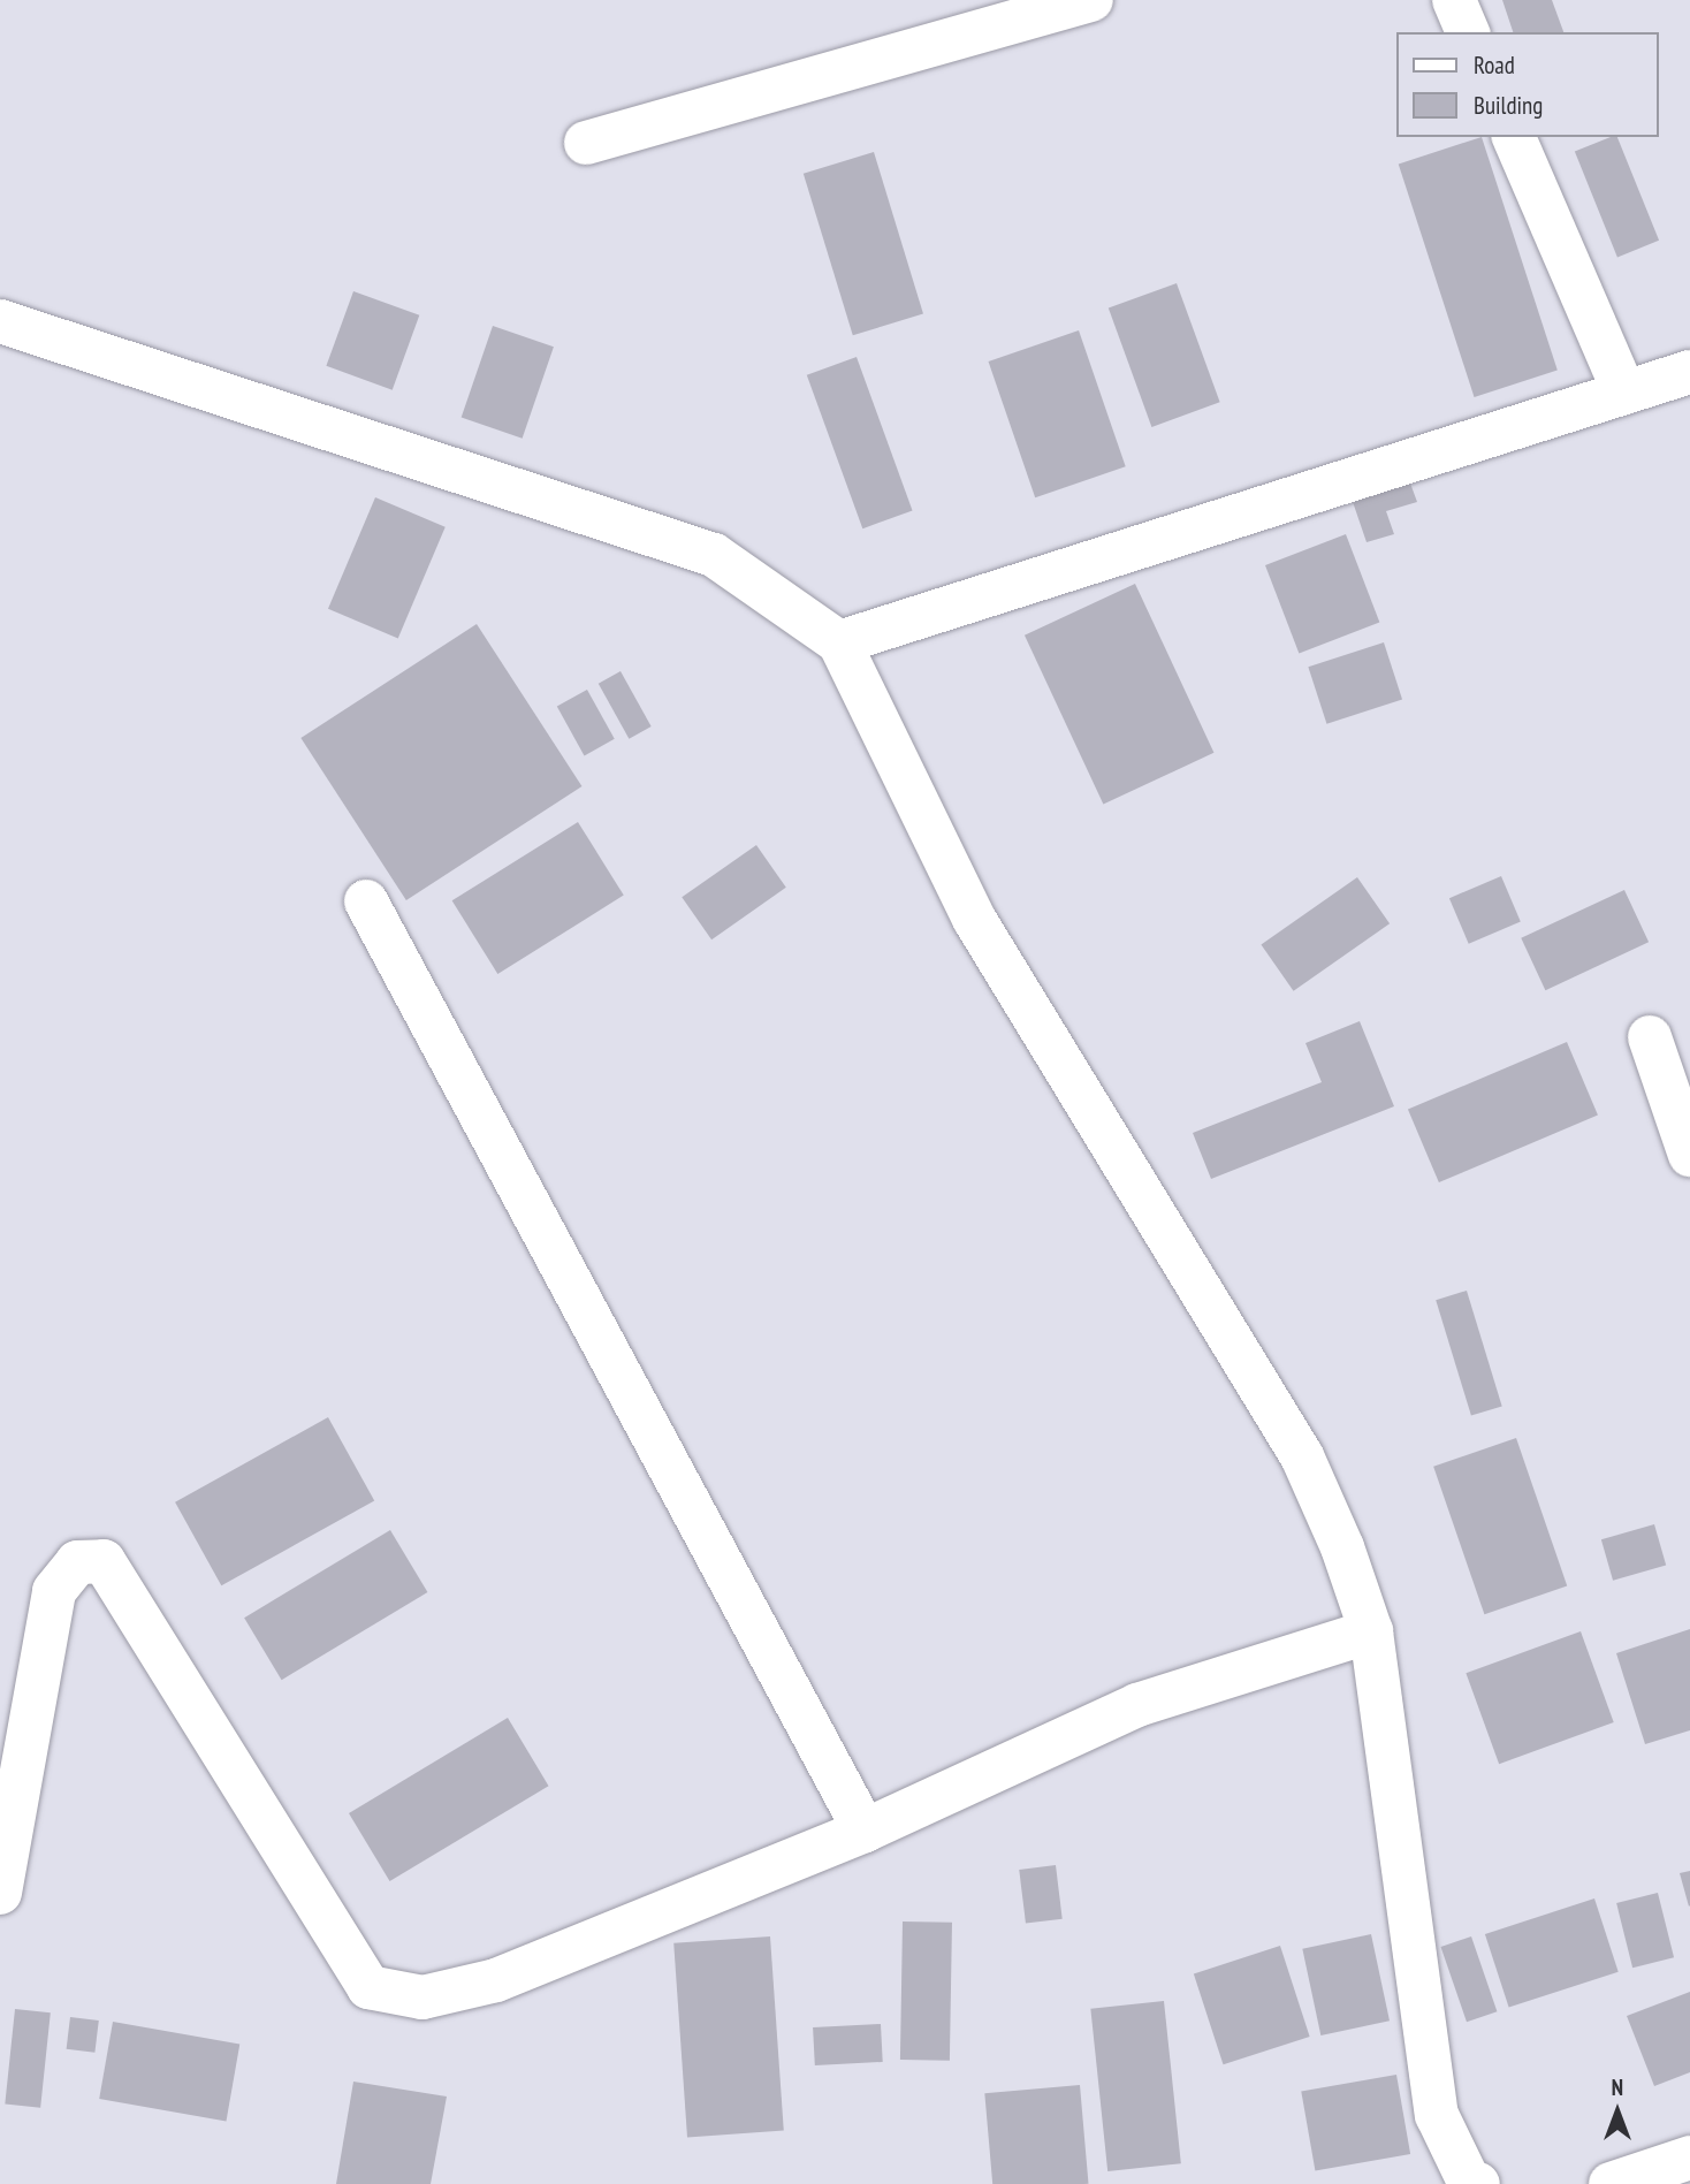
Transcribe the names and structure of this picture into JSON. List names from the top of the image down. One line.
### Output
{"legend":["Road","Building"],"north":"top"}
